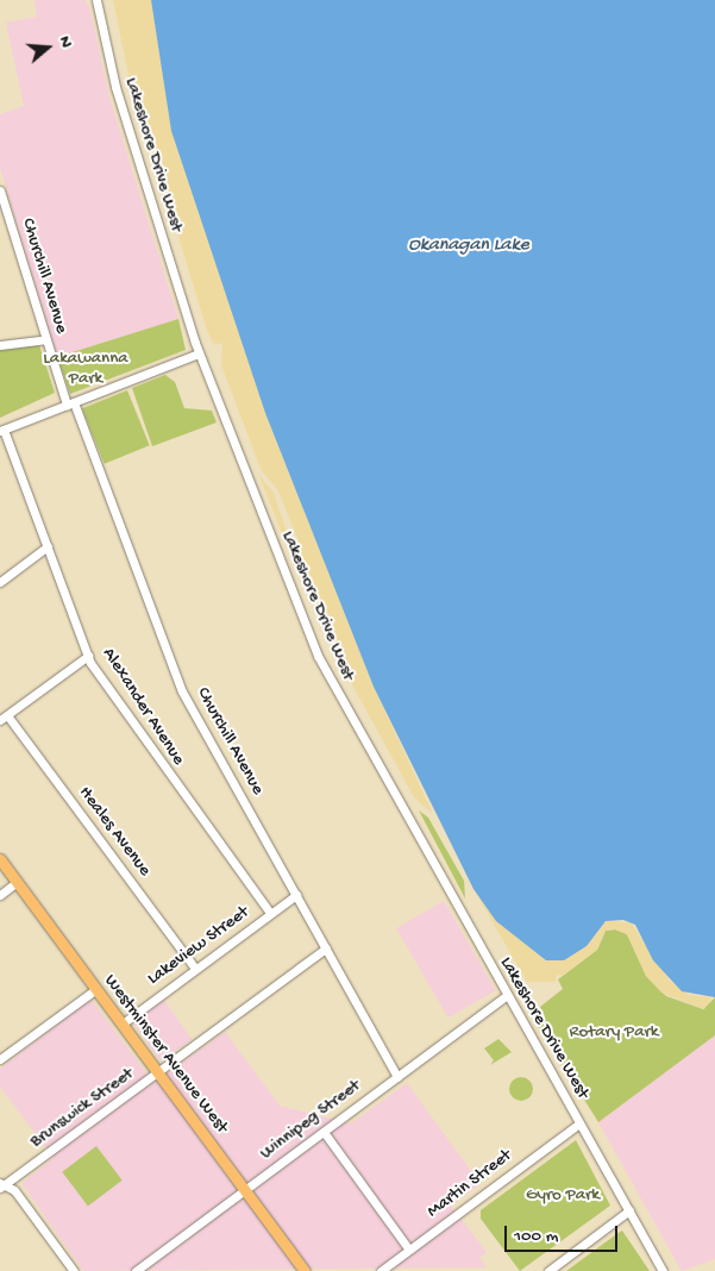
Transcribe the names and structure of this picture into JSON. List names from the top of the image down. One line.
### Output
{"streets":{"main road":["Westminster Avenue West"],"street":["Lakeshore Drive West","Churchill Avenue","Alexander Avenue","Heales Avenue","Lakeview Street","Brunswick Street","Winnipeg Street","Martin Street"]},"crossings":[["Lakeshore Drive West","Winnipeg Street"],["Lakeshore Drive West","Martin Street"],["Churchill Avenue","Lakeview Street"],["Churchill Avenue","Brunswick Street"],["Churchill Avenue","Winnipeg Street"],["Alexander Avenue","Lakeview Street"],["Heales Avenue","Lakeview Street"],["Lakeview Street","Westminster Avenue West"],["Westminster Avenue West","Brunswick Street"],["Westminster Avenue West","Winnipeg Street"]],"water":["Okanagan Lake"],"parks":["Lakawanna Park","Rotary Park","Gyro Park"],"scale_bar":"100 m","north":"right"}
